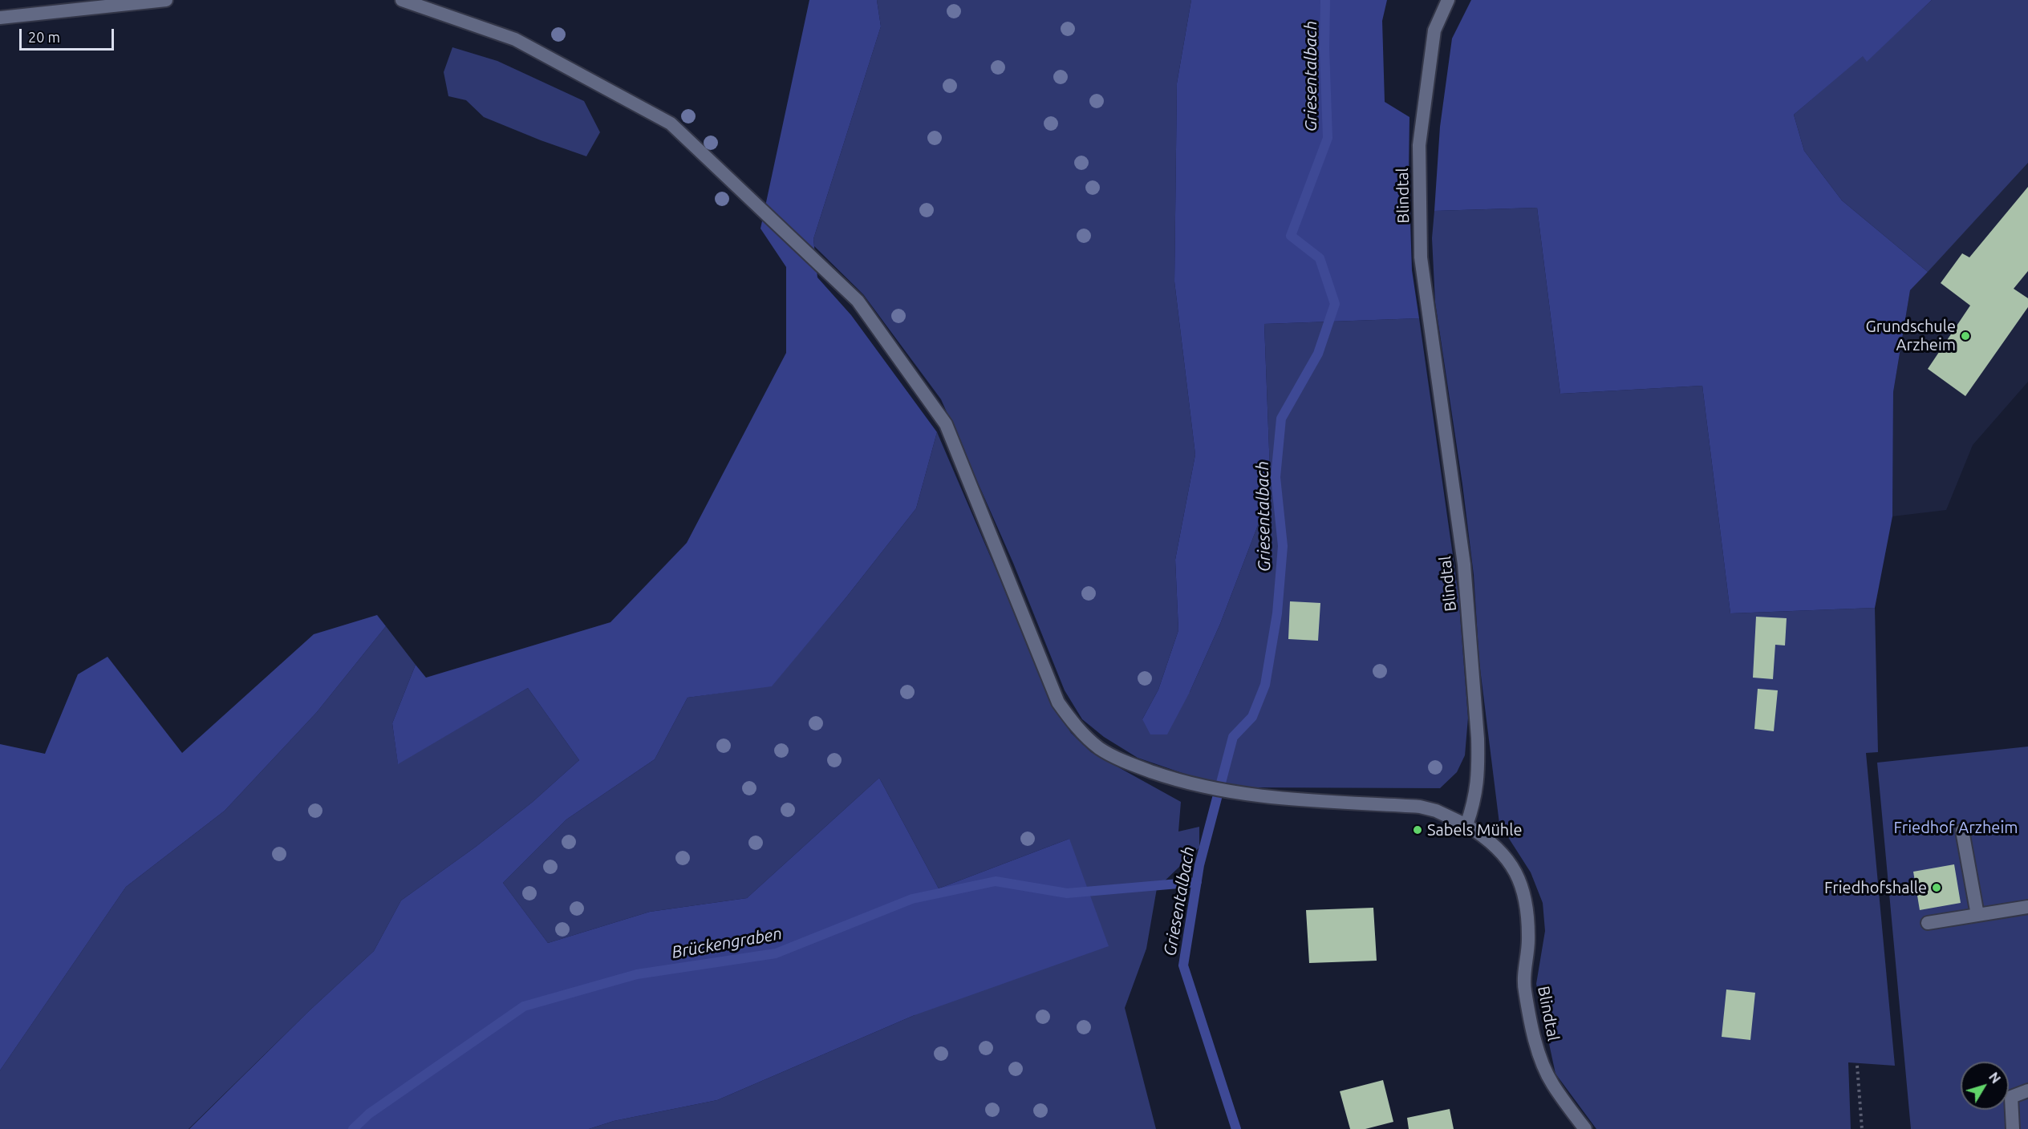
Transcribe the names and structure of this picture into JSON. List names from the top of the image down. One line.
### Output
{"streets":{"street":["Blindtal"]},"water":["Griesentalbach","Brückengraben"],"parks":["Friedhof Arzheim"],"places":["Grundschule Arzheim","Sabels Mühle","Friedhofshalle"],"scale_bar":"20 m","north":"top right"}
